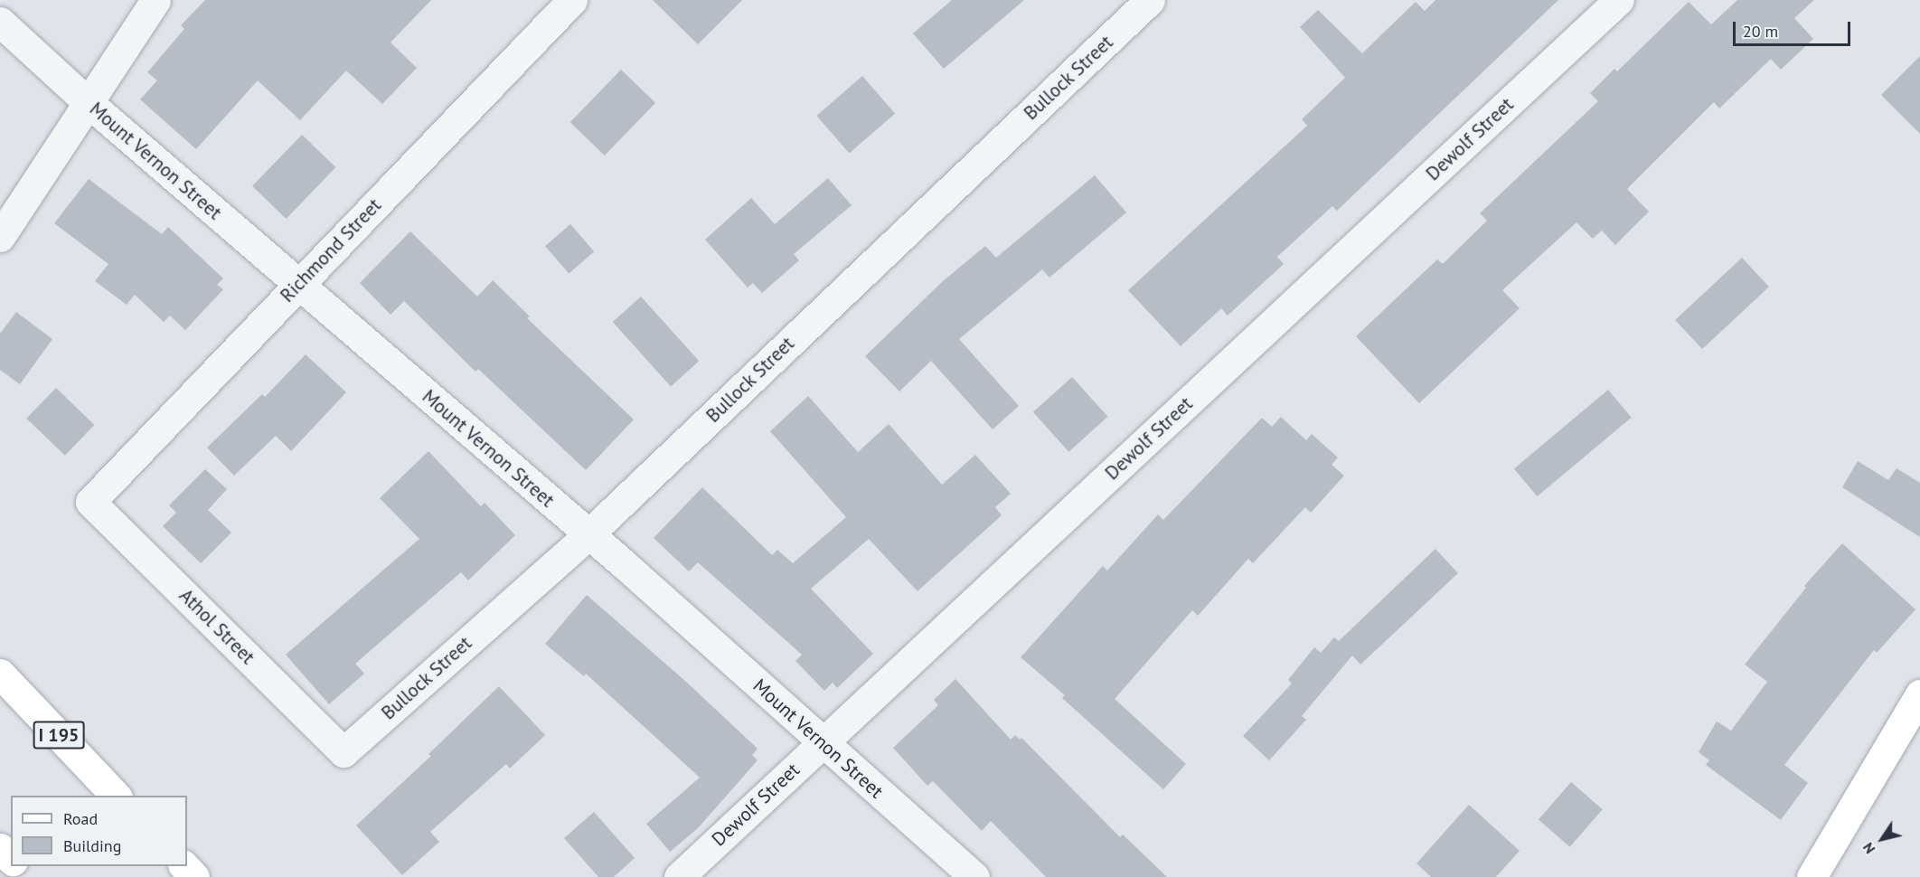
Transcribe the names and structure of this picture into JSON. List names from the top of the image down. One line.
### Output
{"streets":{"main road":["I 195"],"street":["Bullock Street","Dewolf Street","Mount Vernon Street","Richmond Street","Athol Street"]},"crossings":[["Bullock Street","Mount Vernon Street"],["Bullock Street","Athol Street"],["Dewolf Street","Mount Vernon Street"],["Mount Vernon Street","Richmond Street"],["Richmond Street","Athol Street"]],"legend":["Road","Building"],"scale_bar":"20 m","north":"bottom left"}
